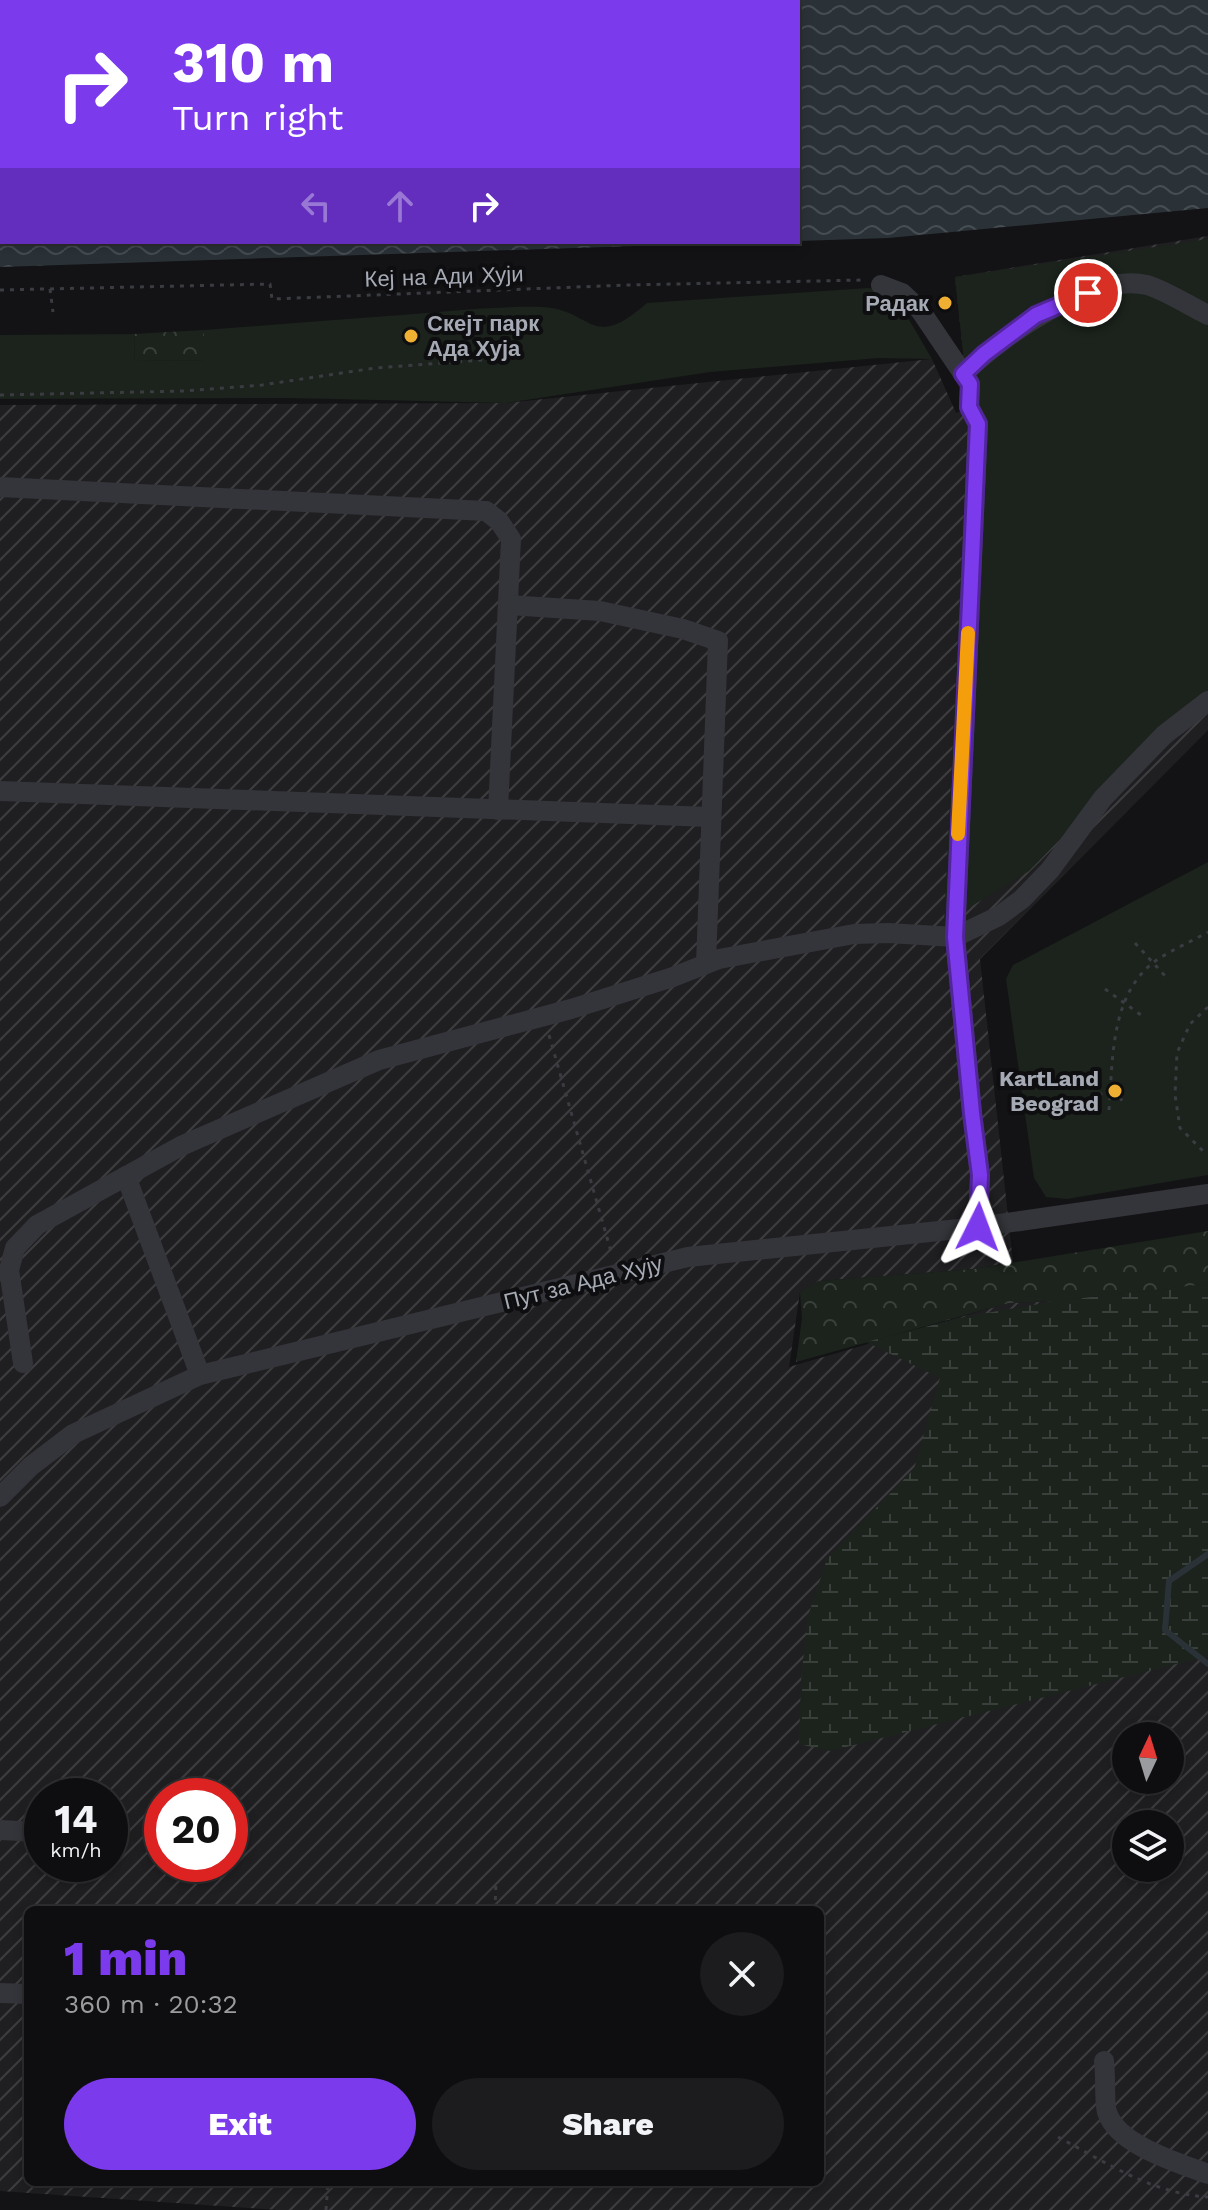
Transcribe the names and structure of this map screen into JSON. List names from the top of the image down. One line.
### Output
{"streets":{"lane":["Пут за Ада Хују"],"path":["Кеј на Ади Хуји"]},"places":["Радак","Скејт парк Ада Хуја","KartLand Beograd"],"north":"top","page":{"turn":["310 m","Turn right"],"speed":"14 km/h","limit":"20","heading":["1 min","360 m · 20:32"],"buttons":["Exit","Share"]}}
